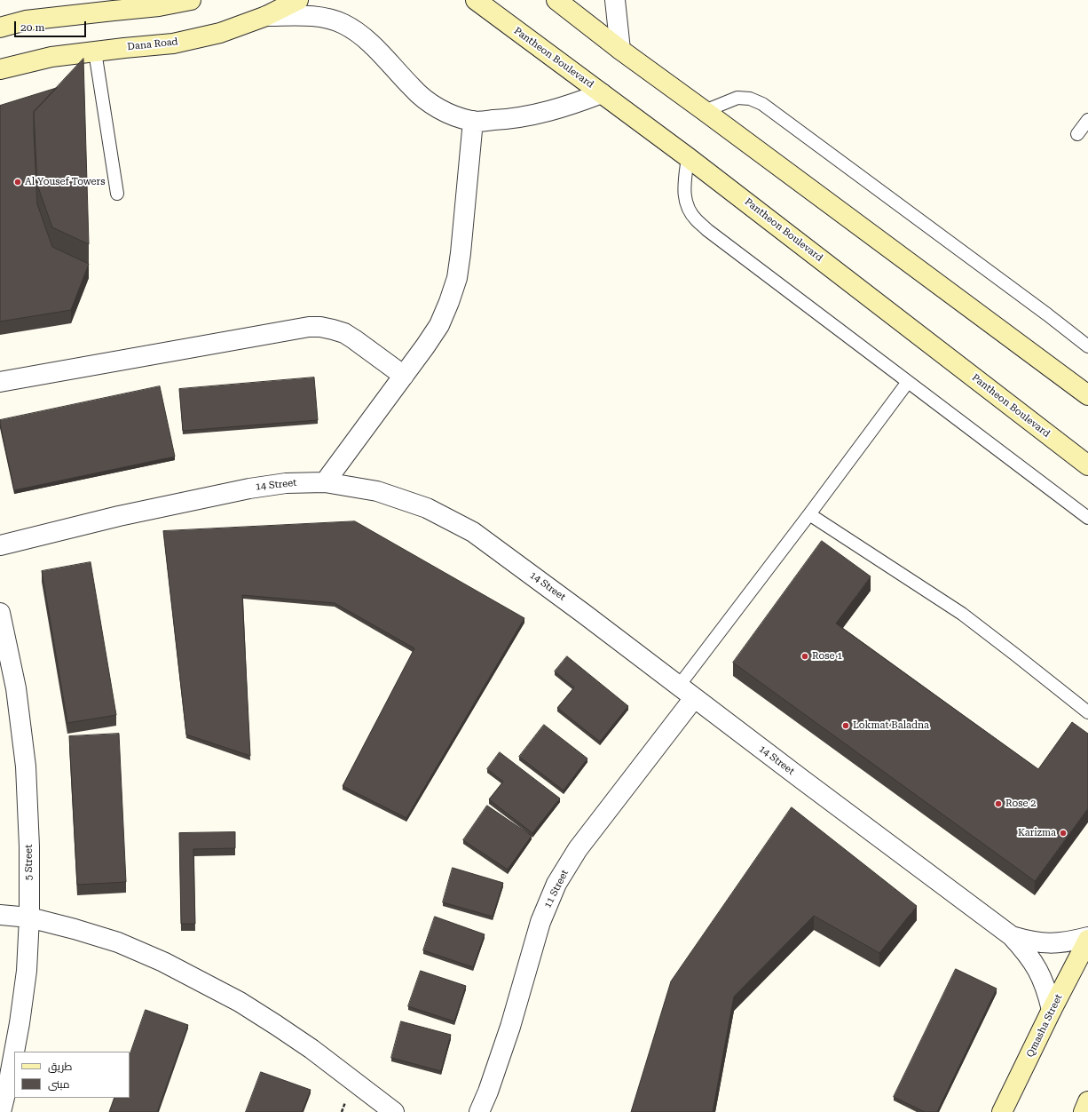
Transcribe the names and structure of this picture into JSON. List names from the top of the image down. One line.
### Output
{"streets":{"street":["Dana Road","Pantheon Boulevard","14 Street","5 Street","11 Street","Qmasha Street"]},"crossings":[["14 Street","11 Street"],["14 Street","Qmasha Street"]],"places":["Al Yousef Towers","Rose 1","Lokmat Baladna","Rose 2","Karizma"],"legend":["طريق","مبنى"],"scale_bar":"20 m"}
